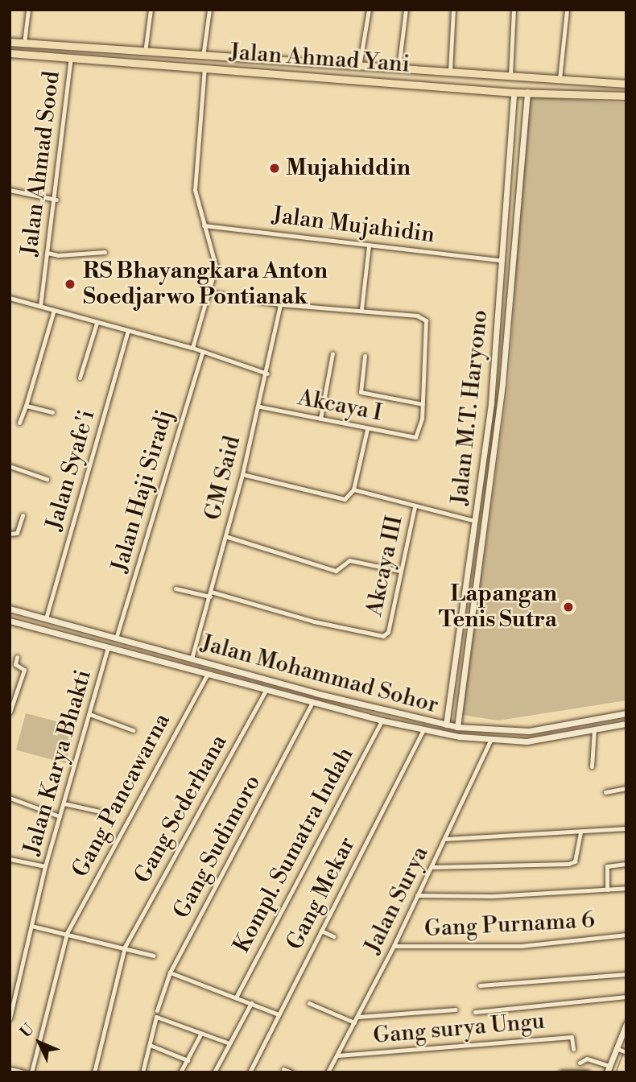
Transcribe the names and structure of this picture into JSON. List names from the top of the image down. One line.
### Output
{"streets":{"main road":["Jalan Ahmad Yani"],"street":["Jalan Ahmad Sood","Jalan Mujahidin","Akcaya I","Jalan M.T. Haryono","Jalan Syafe'i","GM Said","Jalan Haji Siradj","Akcaya III","Jalan Mohammad Sohor","Jalan Karya Bhakti","Gang Pancawarna","Gang Sederhana","Gang Sudimoro","Kompl. Sumatra Indah","Gang Mekar","Jalan Surya","Gang Purnama 6","Gang surya Ungu"]},"crossings":[["Jalan Ahmad Yani","Jalan Ahmad Sood"],["Jalan Ahmad Yani","Jalan M.T. Haryono"],["Jalan Mujahidin","Jalan M.T. Haryono"],["Akcaya I","GM Said"],["Jalan M.T. Haryono","Jalan Mohammad Sohor"],["Jalan Syafe'i","Jalan Mohammad Sohor"],["GM Said","Akcaya III"],["GM Said","Jalan Mohammad Sohor"],["Jalan Haji Siradj","Jalan Mohammad Sohor"],["Jalan Mohammad Sohor","Jalan Karya Bhakti"],["Jalan Mohammad Sohor","Gang Pancawarna"],["Jalan Mohammad Sohor","Gang Sederhana"],["Jalan Mohammad Sohor","Gang Sudimoro"],["Jalan Mohammad Sohor","Kompl. Sumatra Indah"],["Jalan Mohammad Sohor","Gang Mekar"],["Jalan Mohammad Sohor","Jalan Surya"],["Jalan Surya","Gang Purnama 6"],["Jalan Surya","Gang surya Ungu"]],"places":["Mujahiddin","RS Bhayangkara Anton Soedjarwo Pontianak","Lapangan Tenis Sutra"],"north":"top left"}
